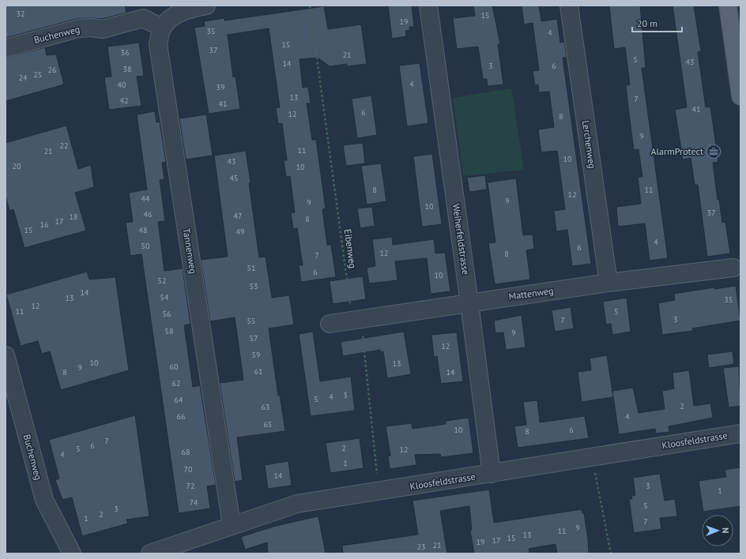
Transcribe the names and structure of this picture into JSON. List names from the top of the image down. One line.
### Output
{"streets":{"street":["Buchenweg","Lerchenweg","Weiherfeldstrasse","Tannenweg","Mattenweg","Kloosfeldstrasse"],"path":["Eibenweg"]},"crossings":[["Buchenweg","Tannenweg"],["Lerchenweg","Mattenweg"],["Weiherfeldstrasse","Mattenweg"],["Weiherfeldstrasse","Kloosfeldstrasse"],["Eibenweg","Mattenweg"],["Tannenweg","Kloosfeldstrasse"]],"places":{"office":["AlarmProtect"]},"house_numbers":["32","15","19","35","4","15","37","36","21","5","43","14","3","6","38","26","25","24","4","40","39","13","7","42","41","41","6","12","8","9","22","11","21","10","43","20","10","45","8","11","12","44","9","9","10","37","46","47","18","8","17","16","15","48","49","4","50","6","12","8","7","51","6","10","52","53","14","54","13","35","12","11","5","56","3","7","55","58","9","57","12","59","10","13","60","9","61","8","14","62","3","4","5","64","2","63","66","4","65","10","6","8","7","6","2","5","12","68","4","1","70","14","72","3","1","74","5","3","2","1","7","9","11","13","15","17","19","21","23"],"scale_bar":"20 m","north":"right"}
